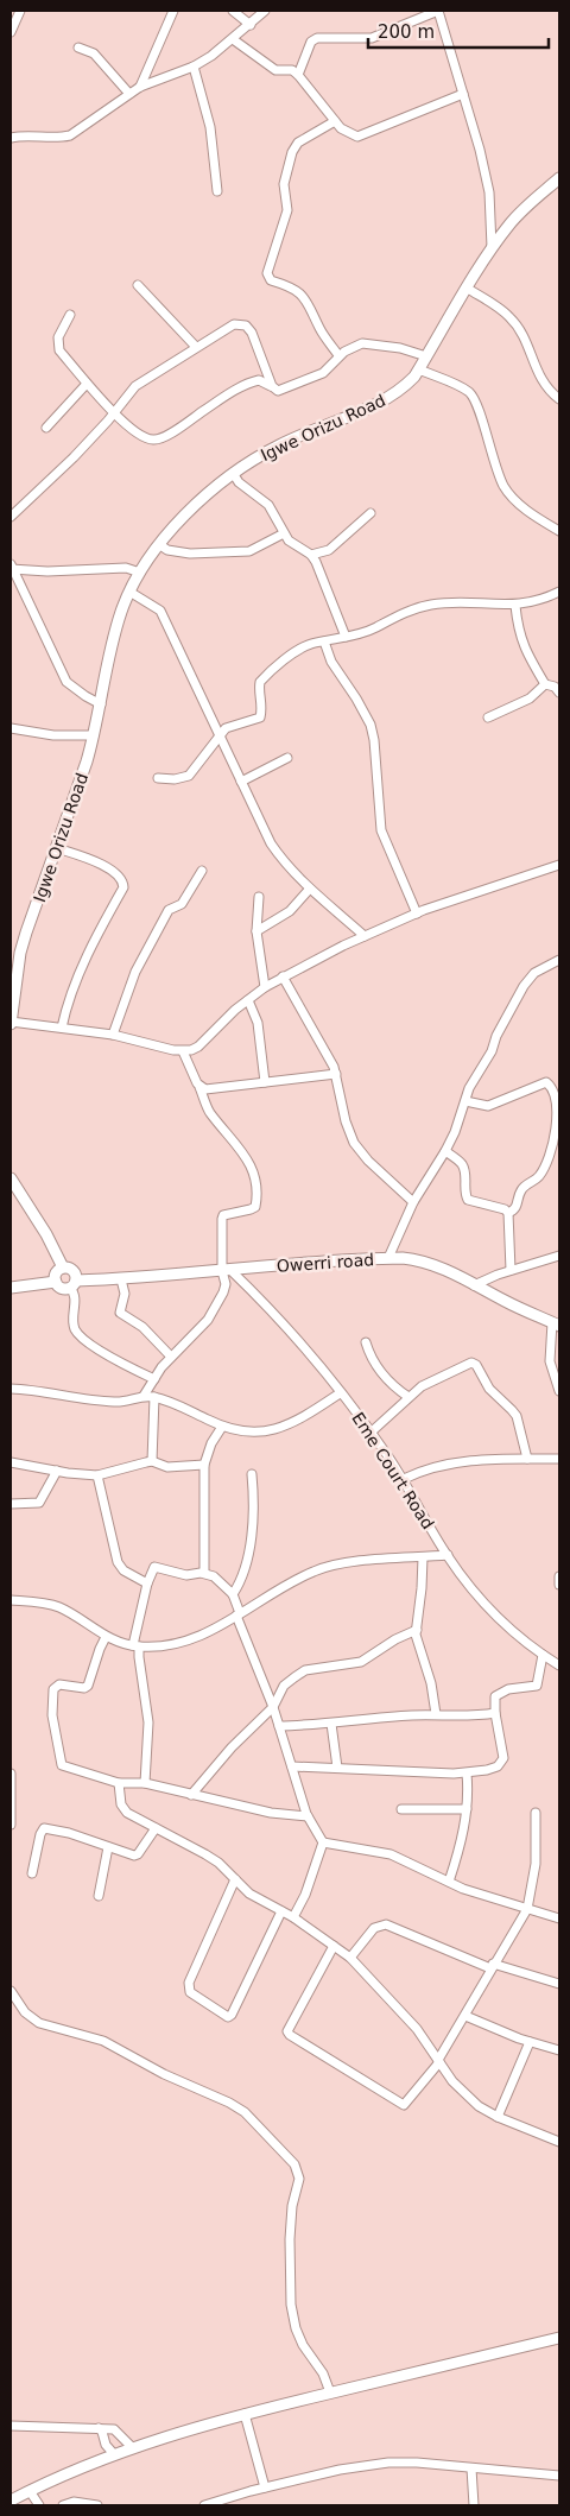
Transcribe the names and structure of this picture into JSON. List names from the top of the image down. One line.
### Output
{"streets":{"main road":["Igwe Orizu Road","Owerri road"],"street":["Eme Court Road"]},"crossings":[["Owerri road","Eme Court Road"]],"scale_bar":"200 m"}
